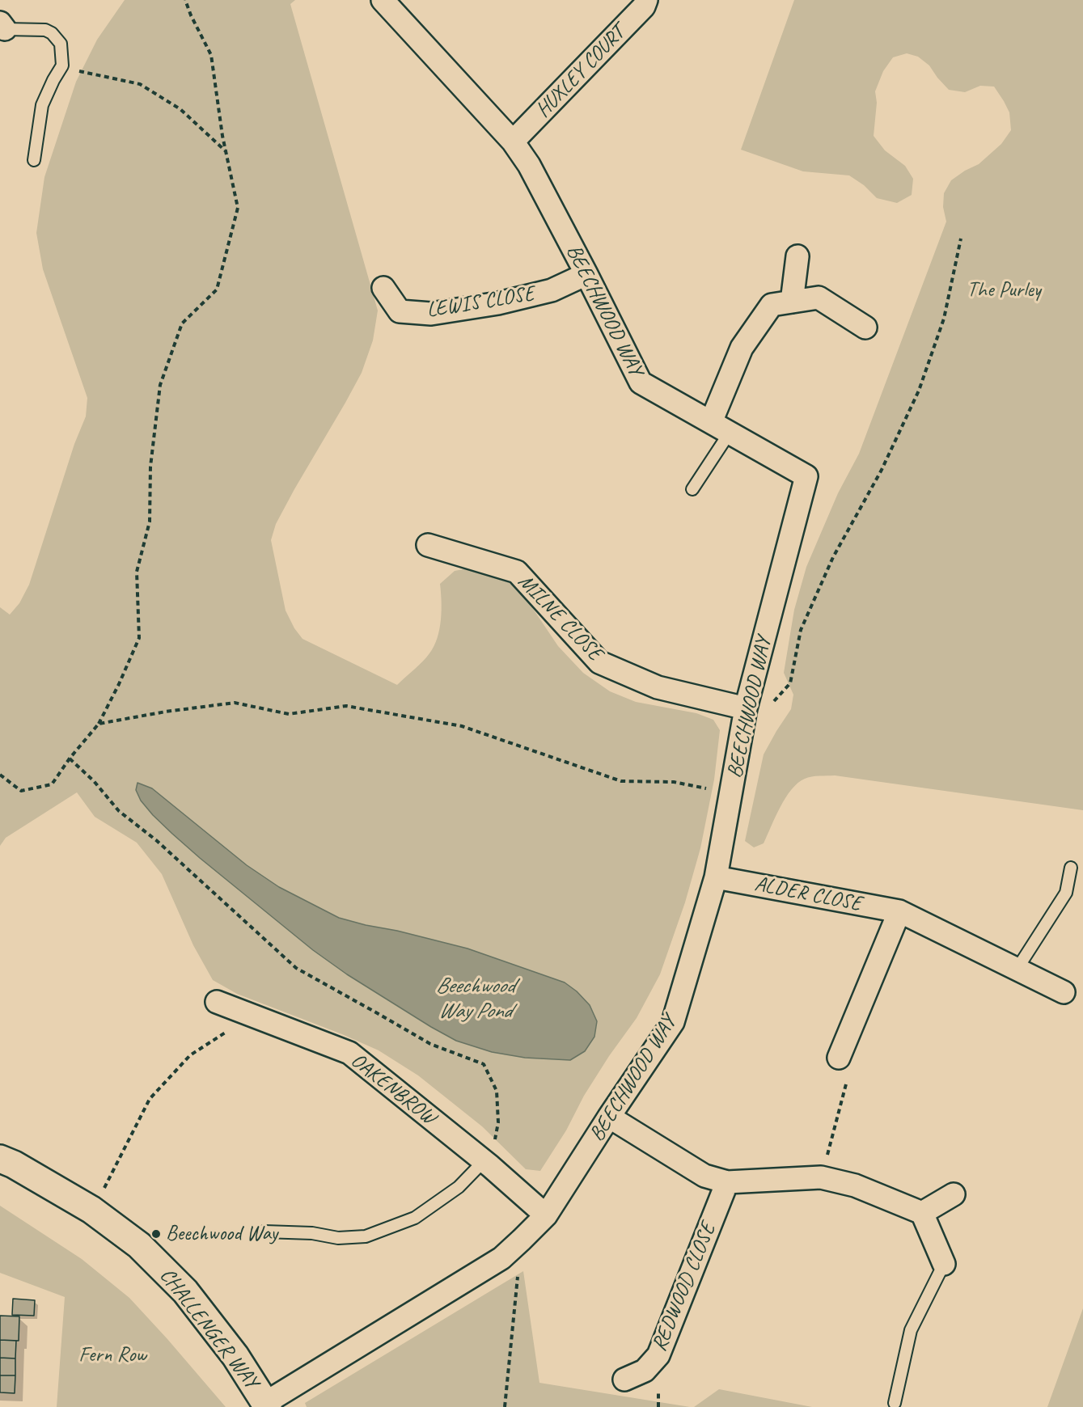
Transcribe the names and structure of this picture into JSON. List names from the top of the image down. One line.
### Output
{"streets":{"street":["HUXLEY COURT","LEWIS CLOSE","BEECHWOOD WAY","MILNE CLOSE","ALDER CLOSE","OAKENBROW","REDWOOD CLOSE","CHALLENGER WAY"]},"crossings":[["HUXLEY COURT","BEECHWOOD WAY"],["LEWIS CLOSE","BEECHWOOD WAY"],["BEECHWOOD WAY","MILNE CLOSE"],["BEECHWOOD WAY","ALDER CLOSE"],["BEECHWOOD WAY","OAKENBROW"],["BEECHWOOD WAY","CHALLENGER WAY"]],"water":["Beechwood Way Pond"],"parks":["The Purley","Fern Row"],"places":["Beechwood Way"]}
